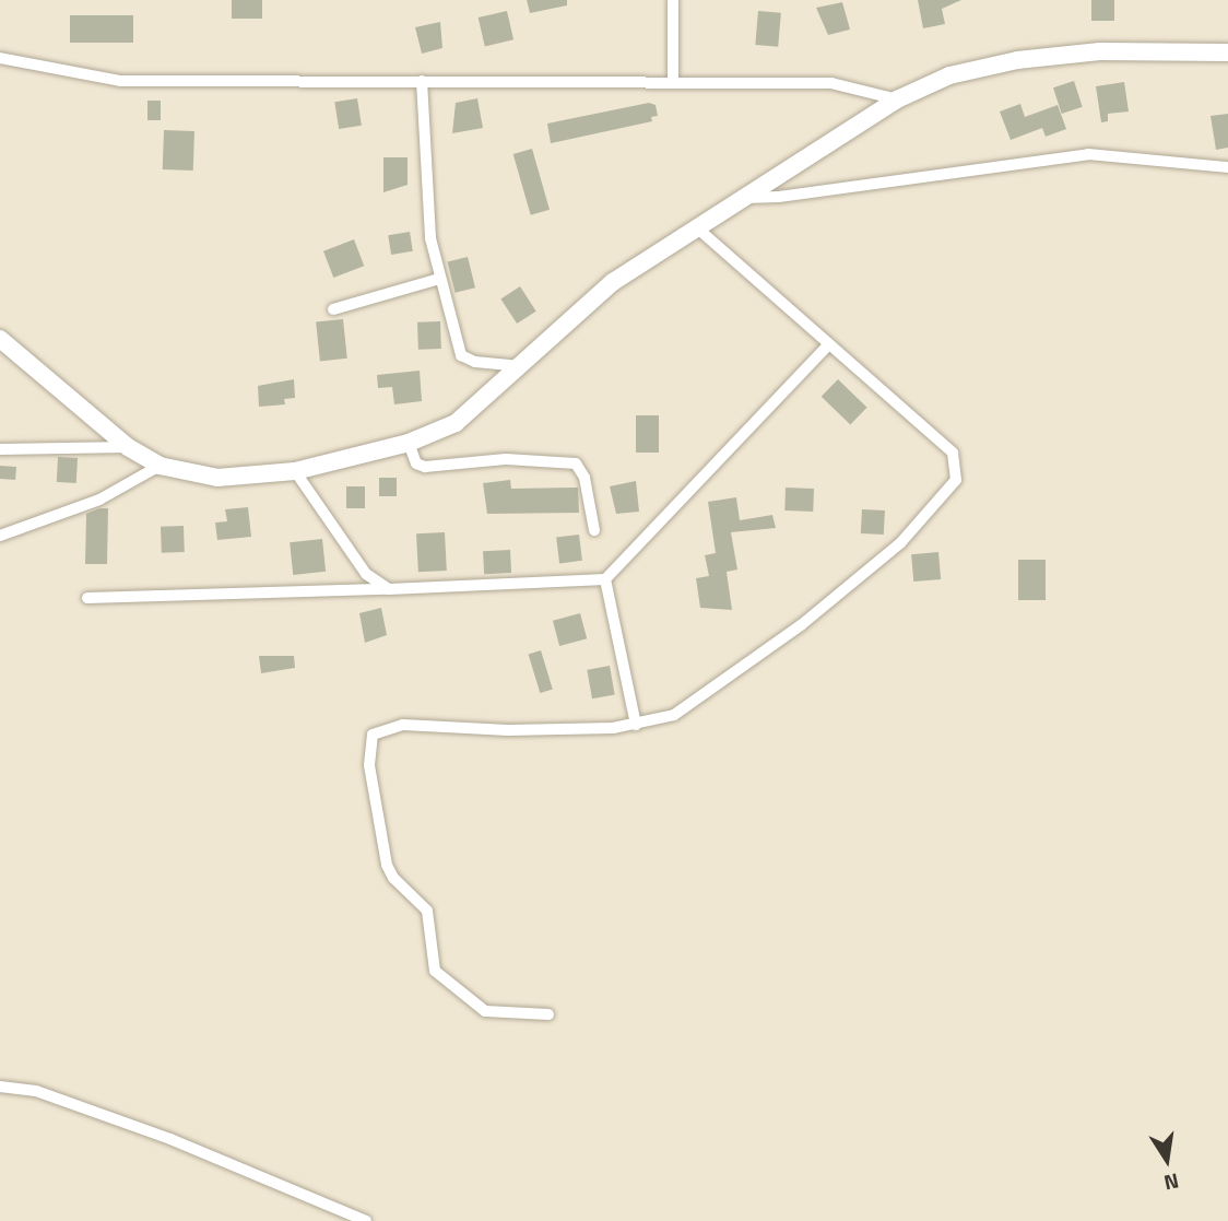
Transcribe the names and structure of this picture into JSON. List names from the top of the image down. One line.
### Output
{"north":"bottom"}
